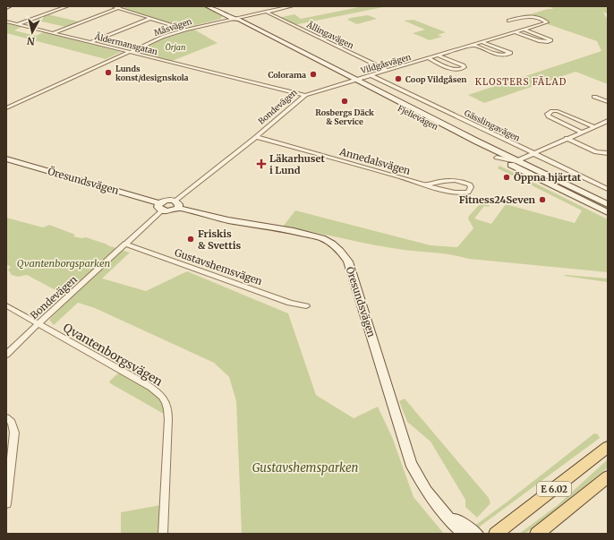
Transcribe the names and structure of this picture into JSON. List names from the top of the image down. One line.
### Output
{"streets":{"main road":["Fjelievägen","Öresundsvägen","E 6.02"],"street":["Måsvägen","Ällingavägen","Åldermansgatan","Vildgåsvägen","Bondevägen","Gässlingavägen","Annedalsvägen","Gustavshemsvägen","Qvantenborgsvägen"]},"crossings":[["Måsvägen","Ällingavägen"],["Måsvägen","Åldermansgatan"],["Måsvägen","Fjelievägen"],["Ällingavägen","Vildgåsvägen"],["Åldermansgatan","Bondevägen"],["Vildgåsvägen","Bondevägen"],["Vildgåsvägen","Fjelievägen"],["Vildgåsvägen","Gässlingavägen"],["Bondevägen","Fjelievägen"],["Bondevägen","Annedalsvägen"],["Bondevägen","Öresundsvägen"],["Bondevägen","Gustavshemsvägen"],["Bondevägen","Qvantenborgsvägen"]],"districts":["KLOSTERS FÄLAD"],"parks":["Örjan","Qvantenborgsparken","Gustavshemsparken"],"places":{"other":["Lunds konst/designskola","Colorama","Coop Vildgåsen","Rosbergs Däck & Service","Öppna hjärtat","Fitness24Seven","Friskis & Svettis"],"health":["Läkarhuset i Lund"]},"north":"bottom"}
